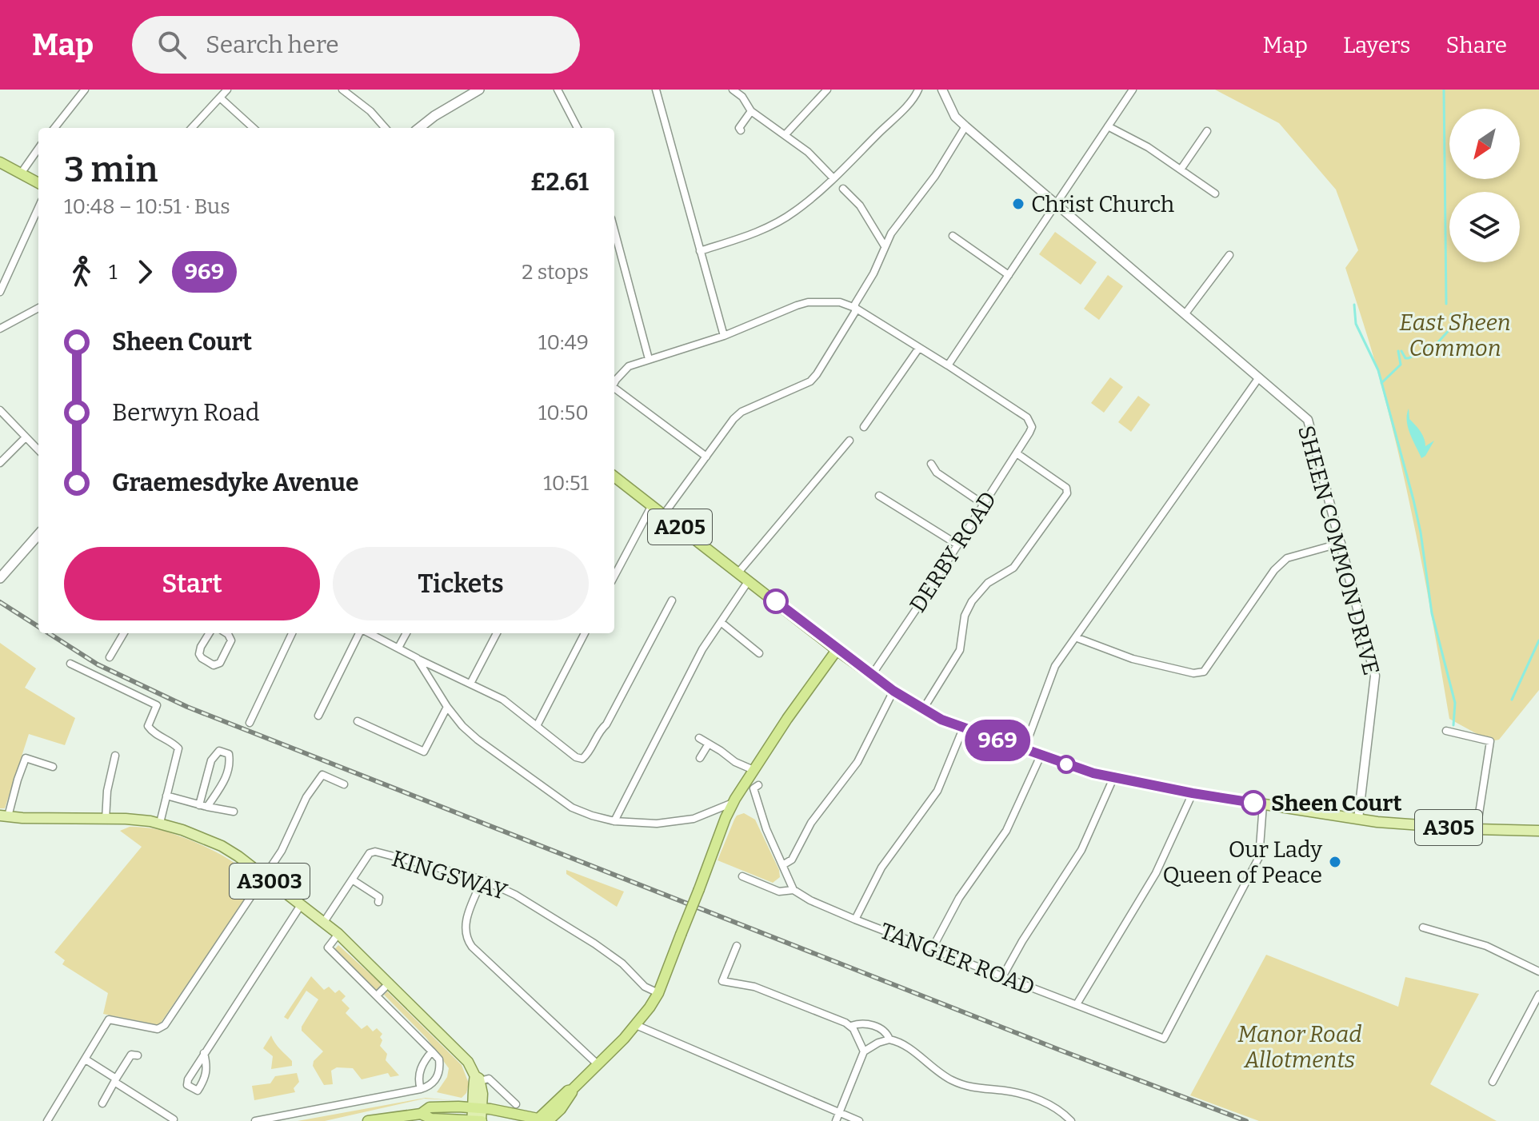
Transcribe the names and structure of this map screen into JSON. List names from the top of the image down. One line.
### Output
{"streets":{"highway":["A205"],"main road":["A305","A3003"],"street":["SHEEN COMMON DRIVE","DERBY ROAD","KINGSWAY","TANGIER ROAD"]},"crossings":[["A205","A305"],["SHEEN COMMON DRIVE","A305"],["DERBY ROAD","A305"],["A305","TANGIER ROAD"],["KINGSWAY","A3003"]],"parks":["East Sheen Common","Manor Road Allotments"],"places":["Christ Church","Sheen Court","Our Lady Queen of Peace"],"lines":["bus line 969"],"north":"bottom left","page":{"header":"Map","search":"Search here","nav":["Map","Layers","Share"],"on_map":"969","heading":["3 min","10:48 – 10:51 · Bus","£2.61"],"legs":["1","969","2 stops"],"list":[{"name":"Sheen Court","value":"10:49"},{"name":"Berwyn Road","value":"10:50"},{"name":"Graemesdyke Avenue","value":"10:51"}],"buttons":["Start","Tickets"]}}
